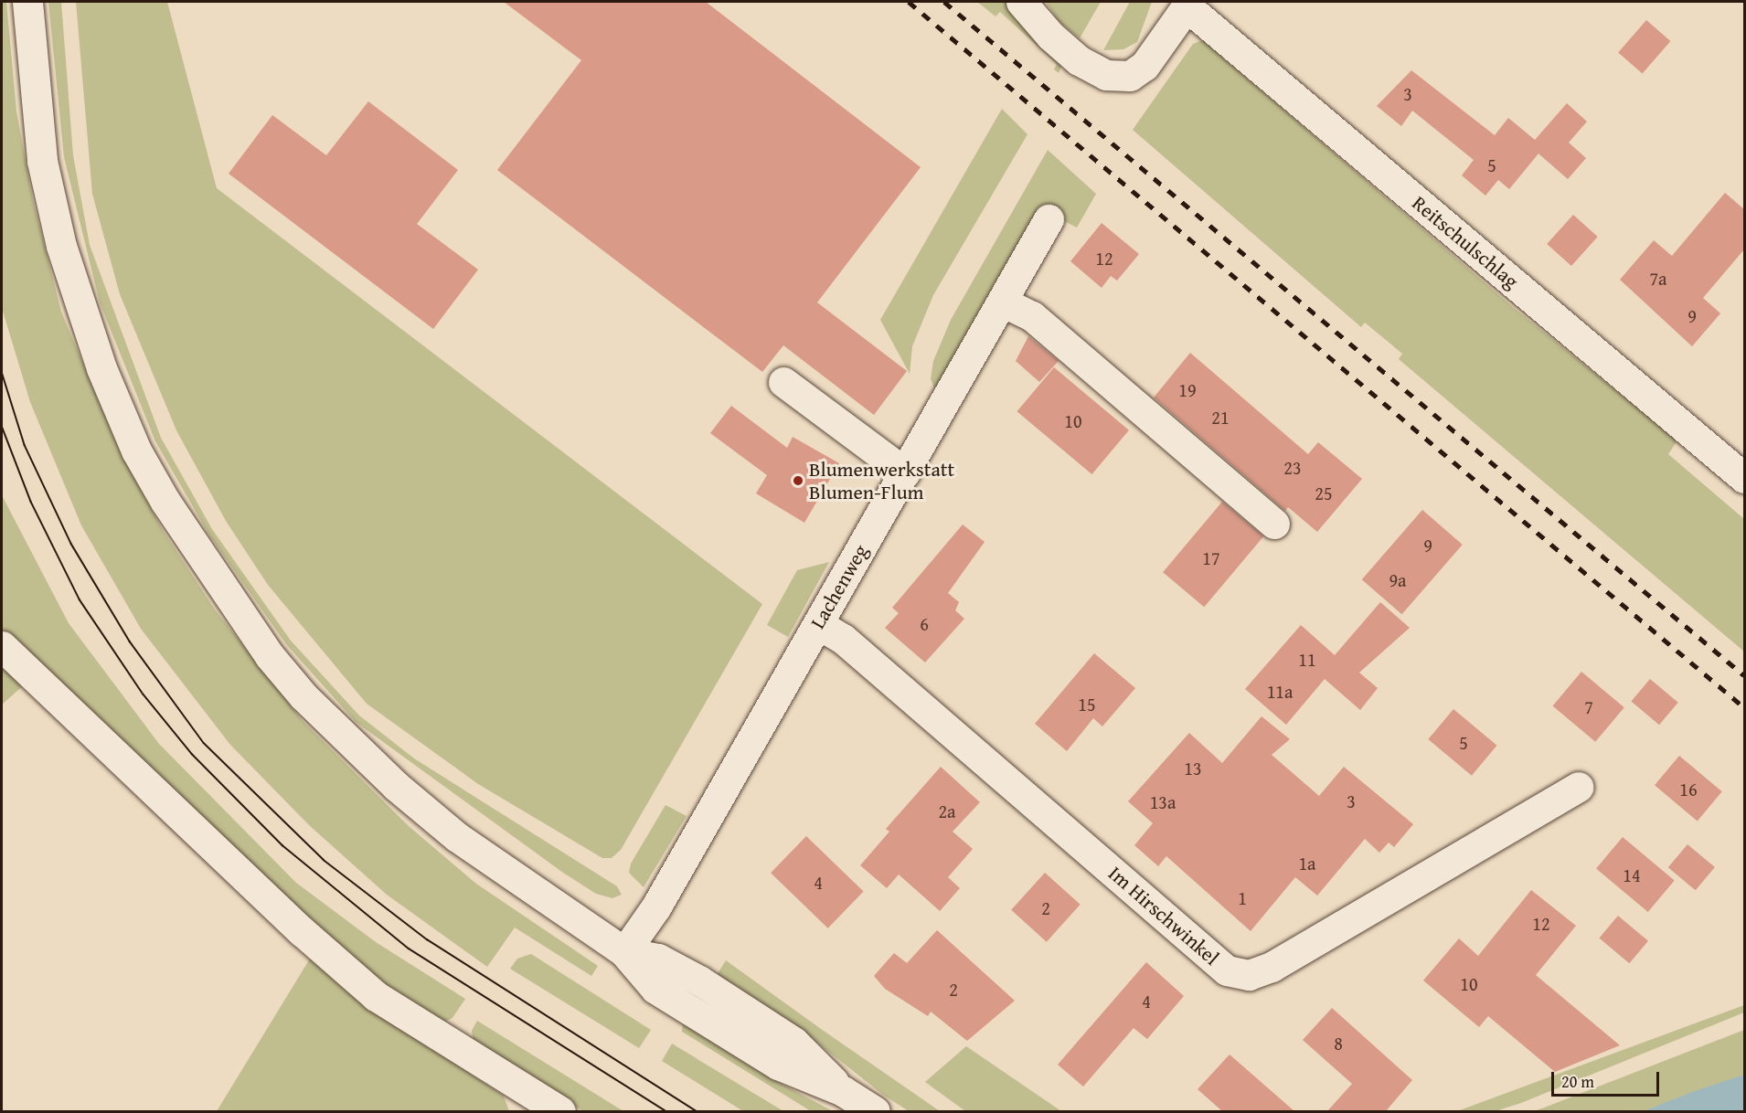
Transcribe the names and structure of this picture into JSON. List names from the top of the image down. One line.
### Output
{"streets":{"street":["Reitschulschlag","Lachenweg","Im Hirschwinkel"]},"crossings":[["Lachenweg","Im Hirschwinkel"]],"places":["Blumenwerkstatt Blumen-Flum"],"house_numbers":["3","5","12","7a","9","19","21","10","23","25","9","17","9a","6","11","11a","15","7","5","13","16","3","13a","2a","1a","14","4","1","2","12","10","2","4","8"],"scale_bar":"20 m"}
